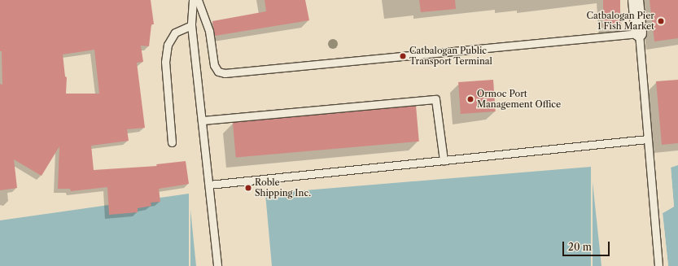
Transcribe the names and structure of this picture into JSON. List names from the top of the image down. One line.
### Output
{"places":["Catbalogan Pier 1 Fish Market","Catbalogan Public Transport Terminal","Ormoc Port Management Office","Roble Shipping Inc."],"scale_bar":"20 m"}
